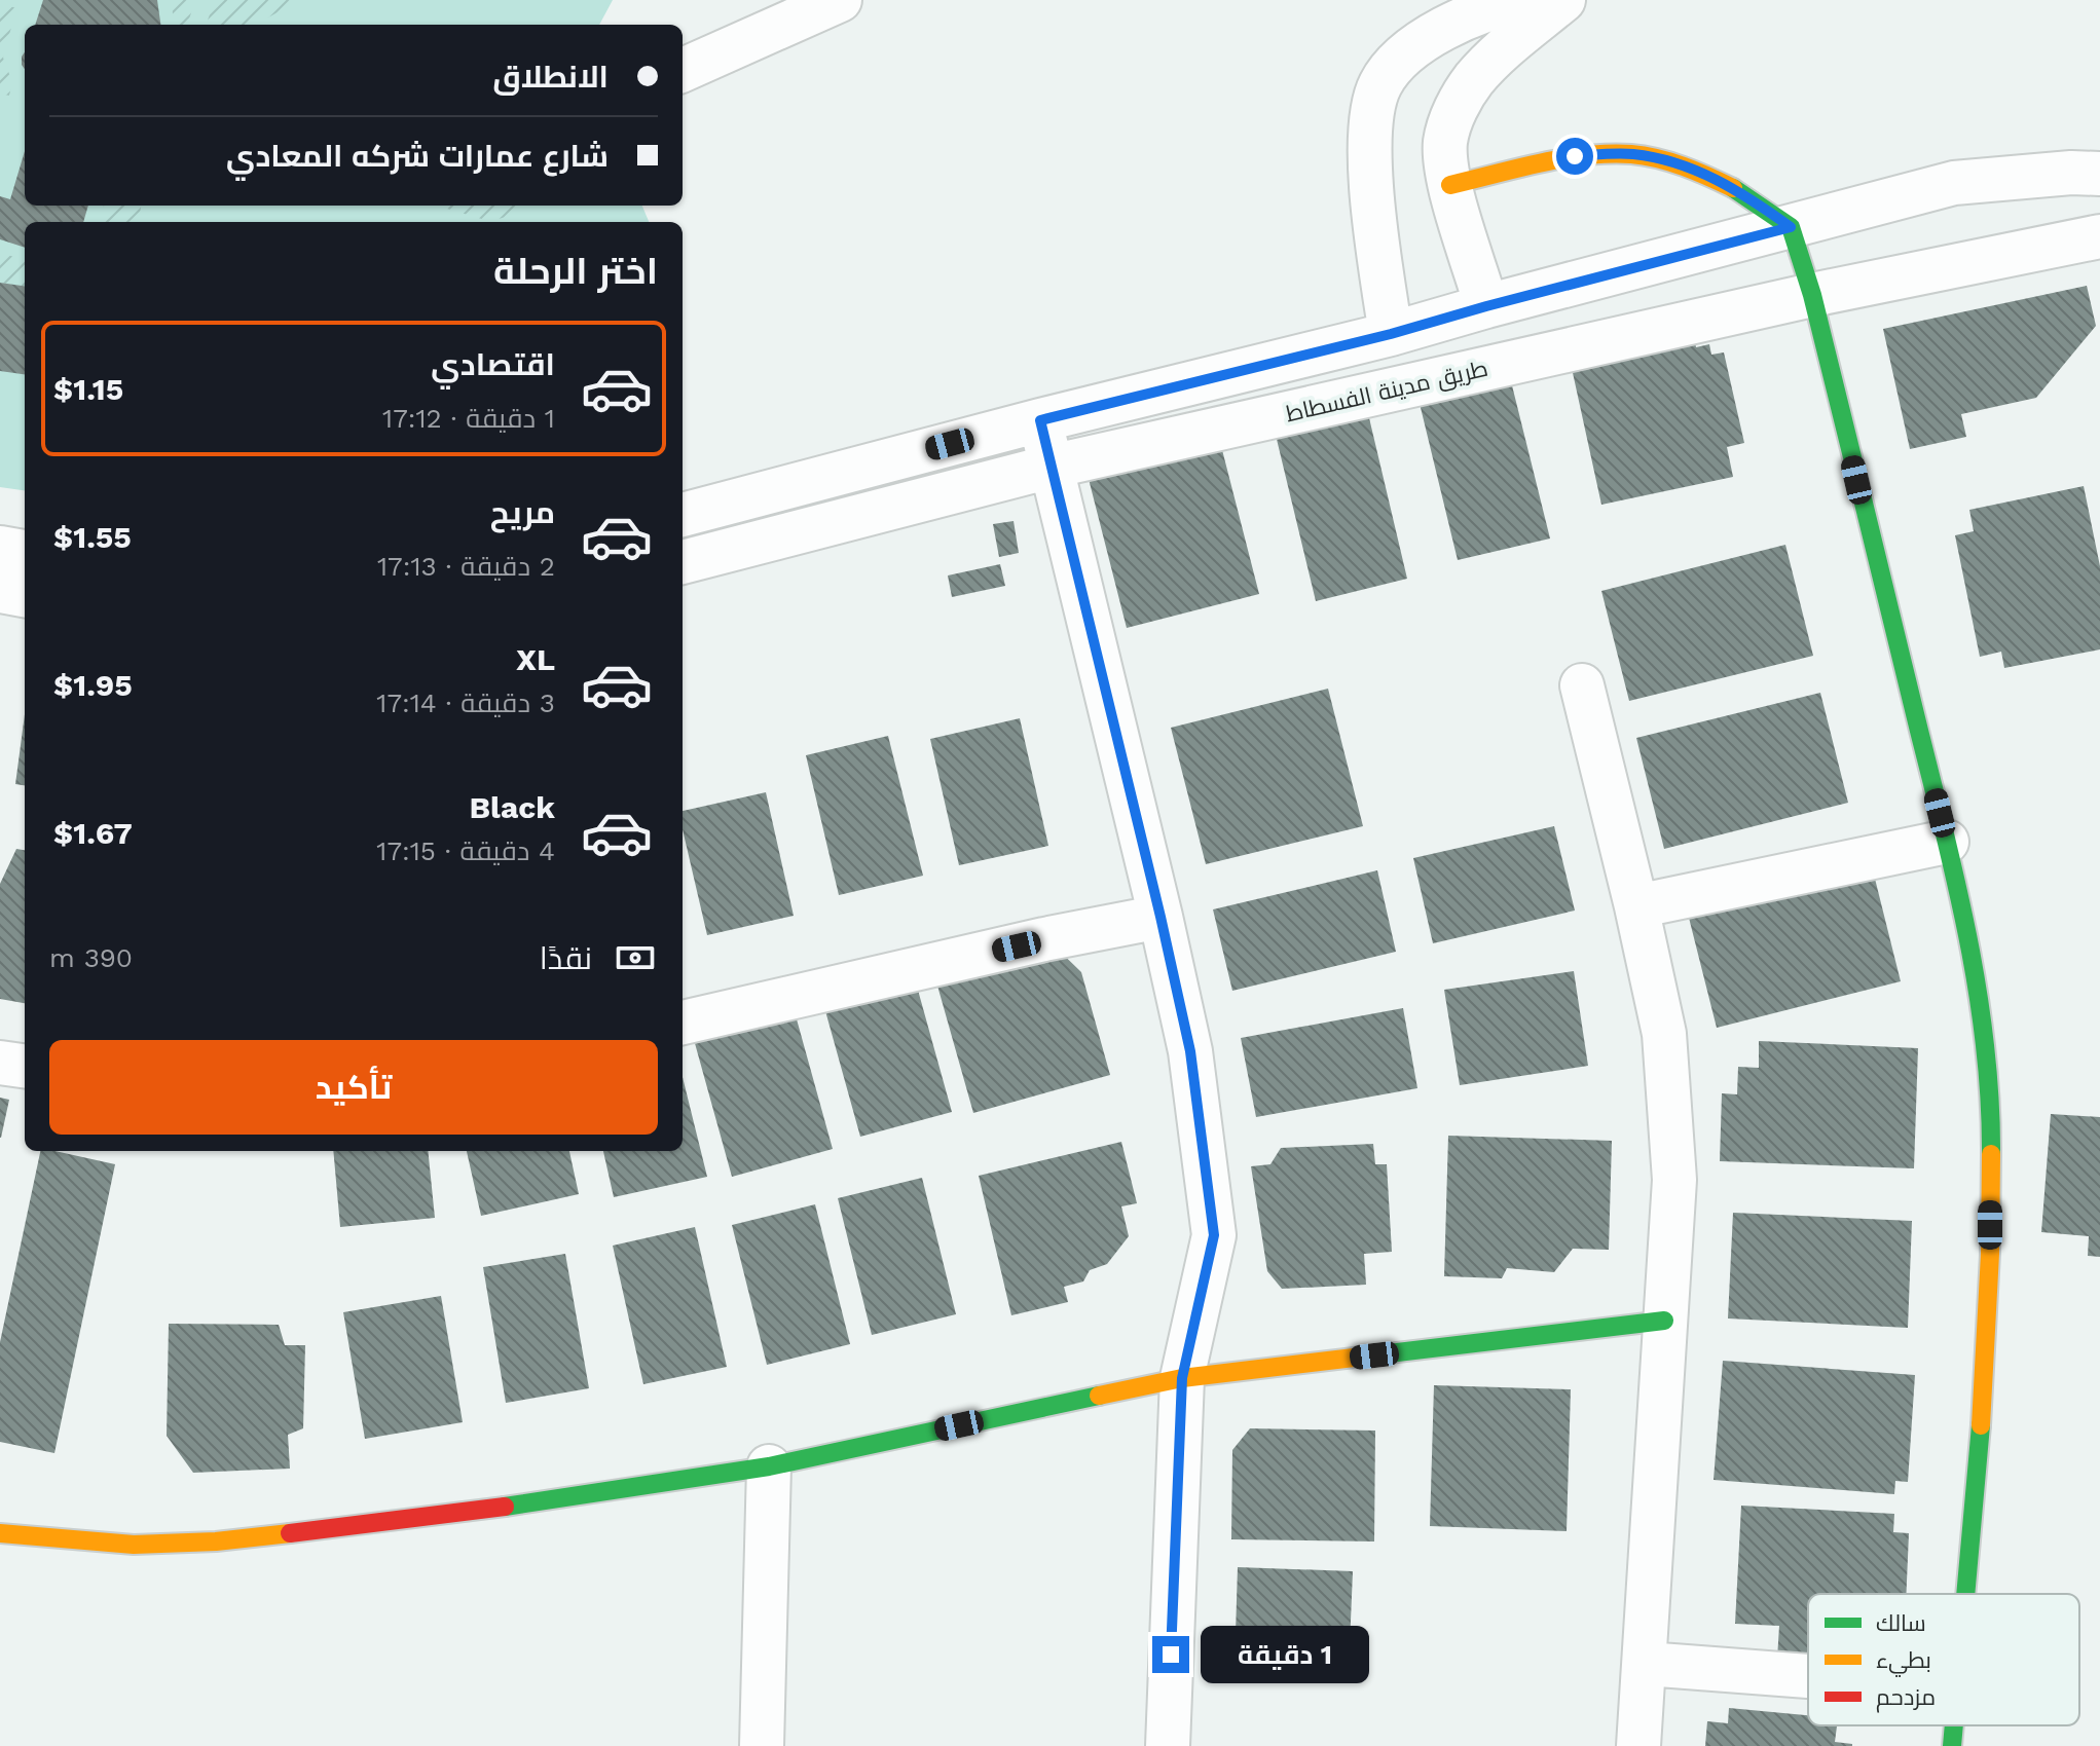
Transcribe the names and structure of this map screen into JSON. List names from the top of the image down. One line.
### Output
{"streets":{"street":["طريق مدينة الفسطاط"]},"legend":["سالك","بطيء","مزدحم"],"page":{"banner":["الانطلاق","شارع عمارات شركه المعادي"],"heading":"اختر الرحلة","list":[{"name":"اقتصادي","note":"1 دقيقة · 17:12","value":"$1.15"},{"name":"مريح","note":"2 دقيقة · 17:13","value":"$1.55"},{"name":"XL","note":"3 دقيقة · 17:14","value":"$1.95"},{"name":"Black","note":"4 دقيقة · 17:15","value":"$1.67"}],"pay":["نقدًا","390 m"],"buttons":"تأكيد","bubble":"1 دقيقة"}}
